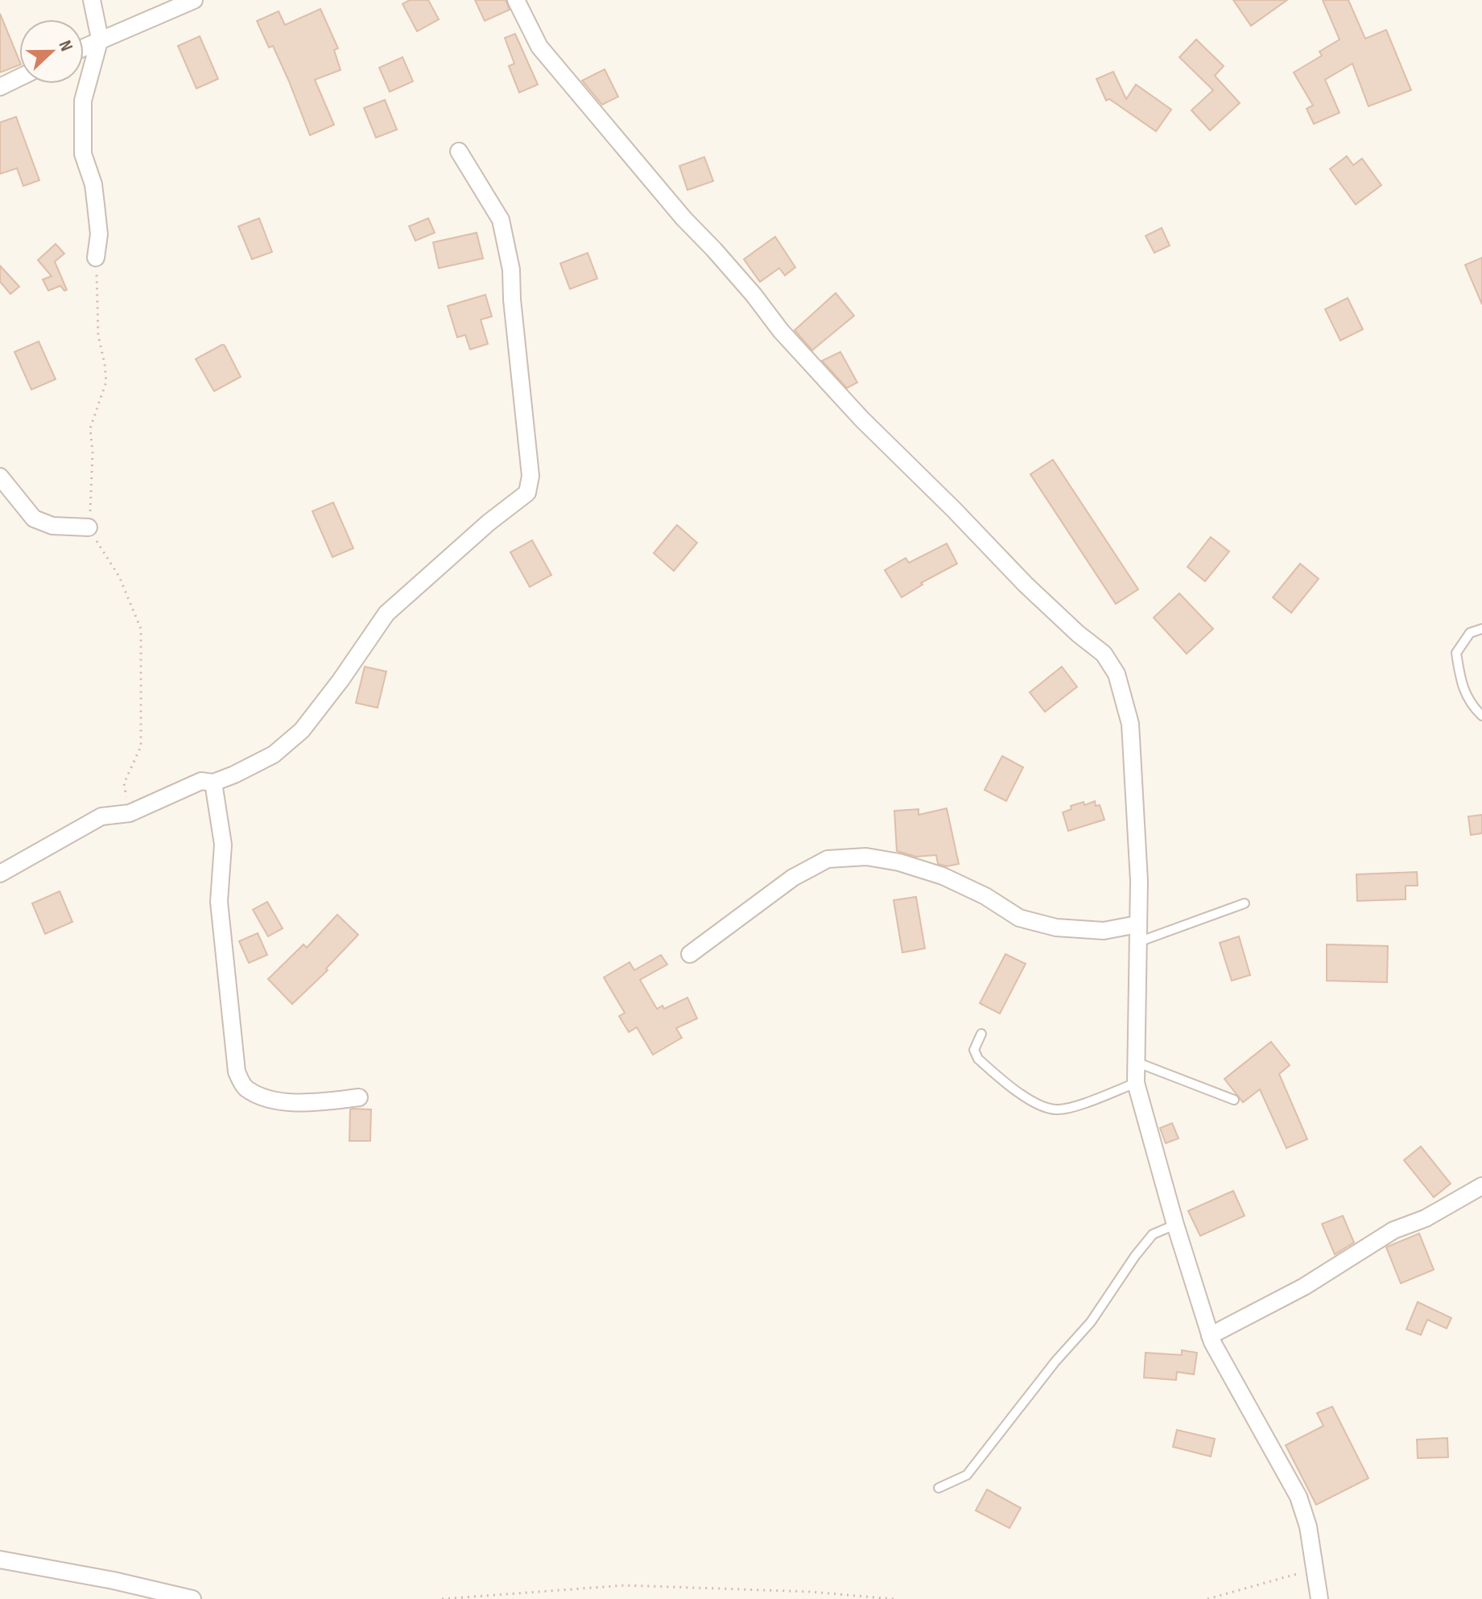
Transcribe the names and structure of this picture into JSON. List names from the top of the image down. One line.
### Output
{"north":"right"}
